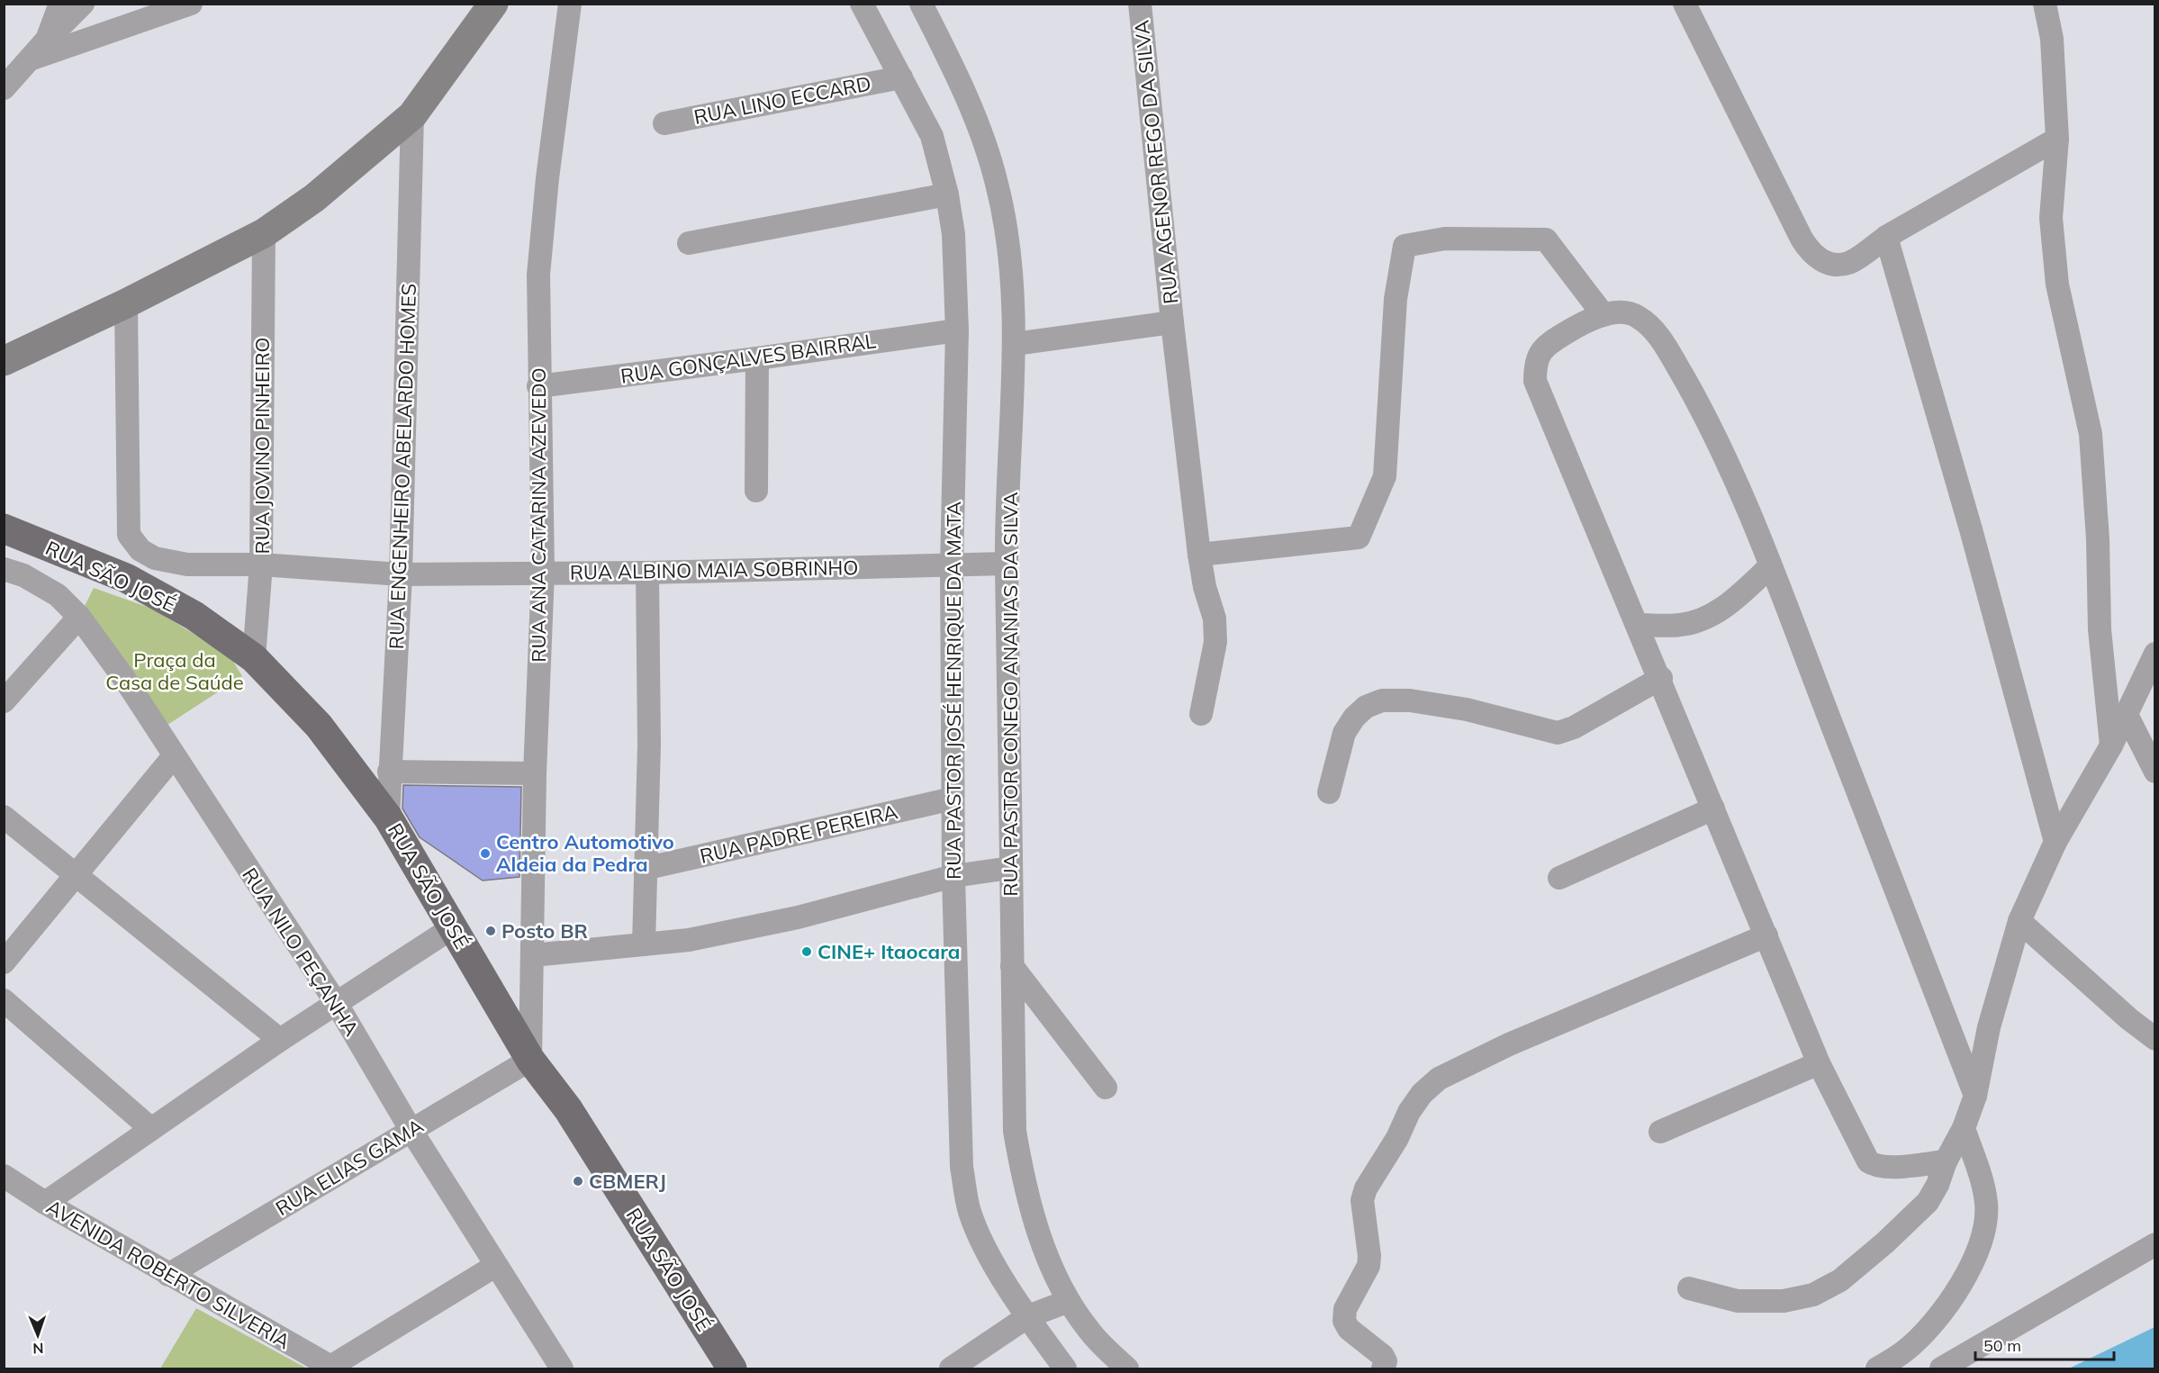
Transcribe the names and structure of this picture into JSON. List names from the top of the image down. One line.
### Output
{"streets":{"main road":["RUA SÃO JOSÉ"],"street":["RUA LINO ECCARD","RUA AGENOR REGO DA SILVA","RUA GONÇALVES BAIRRAL","RUA JOVINO PINHEIRO","RUA ENGENHEIRO ABELARDO HOMES","RUA ANA CATARINA AZEVEDO","RUA ALBINO MAIA SOBRINHO","RUA PASTOR JOSÉ HENRIQUE DA MATA","RUA PASTOR CONEGO ANANIAS DA SILVA","RUA PADRE PEREIRA","RUA NILO PEÇANHA","RUA ELIAS GAMA","AVENIDA ROBERTO SILVERIA"]},"crossings":[["RUA LINO ECCARD","RUA PASTOR JOSÉ HENRIQUE DA MATA"],["RUA AGENOR REGO DA SILVA","RUA PASTOR CONEGO ANANIAS DA SILVA"],["RUA GONÇALVES BAIRRAL","RUA ANA CATARINA AZEVEDO"],["RUA GONÇALVES BAIRRAL","RUA PASTOR JOSÉ HENRIQUE DA MATA"],["RUA JOVINO PINHEIRO","RUA ALBINO MAIA SOBRINHO"],["RUA JOVINO PINHEIRO","RUA SÃO JOSÉ"],["RUA ENGENHEIRO ABELARDO HOMES","RUA ALBINO MAIA SOBRINHO"],["RUA ENGENHEIRO ABELARDO HOMES","RUA SÃO JOSÉ"],["RUA ANA CATARINA AZEVEDO","RUA ALBINO MAIA SOBRINHO"],["RUA ANA CATARINA AZEVEDO","RUA SÃO JOSÉ"],["RUA ANA CATARINA AZEVEDO","RUA ELIAS GAMA"],["RUA ALBINO MAIA SOBRINHO","RUA PASTOR JOSÉ HENRIQUE DA MATA"],["RUA ALBINO MAIA SOBRINHO","RUA PASTOR CONEGO ANANIAS DA SILVA"],["RUA SÃO JOSÉ","RUA ELIAS GAMA"],["RUA PASTOR JOSÉ HENRIQUE DA MATA","RUA PADRE PEREIRA"],["RUA NILO PEÇANHA","RUA ELIAS GAMA"],["RUA ELIAS GAMA","AVENIDA ROBERTO SILVERIA"]],"parks":["Praça da Casa de Saúde"],"places":["Centro Automotivo Aldeia da Pedra","Posto BR","CINE+ Itaocara","CBMERJ"],"scale_bar":"50 m","north":"bottom"}
